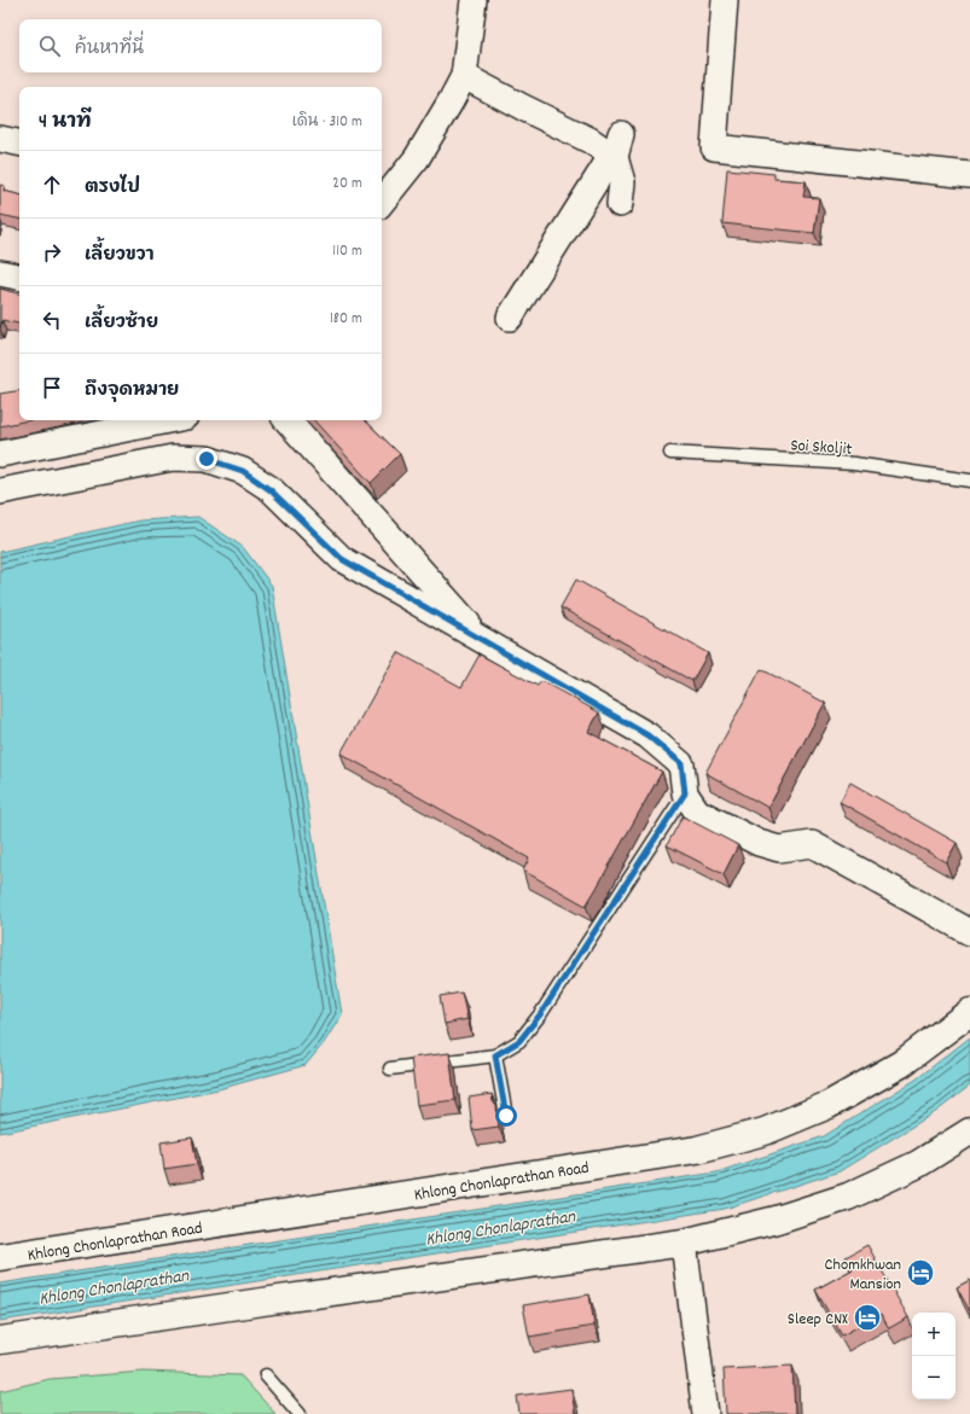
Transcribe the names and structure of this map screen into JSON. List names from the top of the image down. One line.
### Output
{"streets":{"main road":["Khlong Chonlaprathan Road"],"lane":["Soi Skoljit"]},"water":["Khlong Chonlaprathan"],"places":{"hotel":["Chomkhwan Mansion","Sleep CNX"]},"page":{"search":"ค้นหาที่นี่","heading":["4 นาที","เดิน · 310 m"],"list":[["ตรงไป","20 m"],["เลี้ยวขวา","110 m"],["เลี้ยวซ้าย","180 m"],"ถึงจุดหมาย"],"map_buttons":["+","−"]}}
